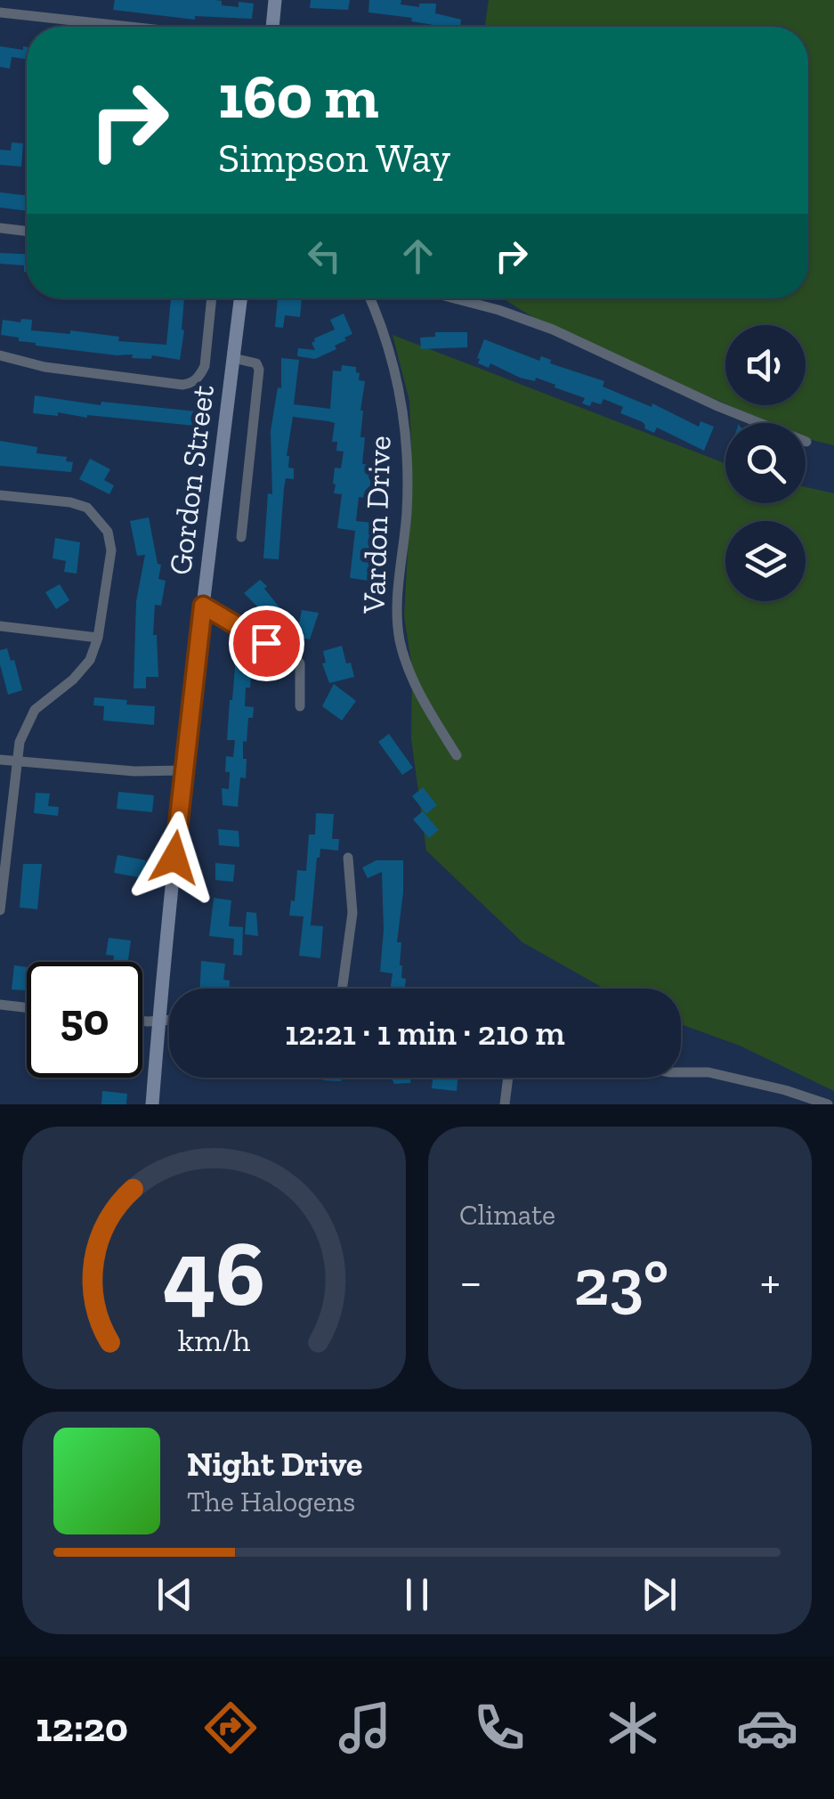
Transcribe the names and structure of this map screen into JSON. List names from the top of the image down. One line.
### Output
{"streets":{"main road":["Gordon Street"],"street":["Vardon Drive"]},"page":{"turn":["160 m","Simpson Way"],"limit":"50","trip":"12:21 · 1 min · 210 m","tile":"Climate","heat":["−","23°","+"],"song":["Night Drive","The Halogens"],"tabs":"12:20","gauge":["46","km/h"]}}
